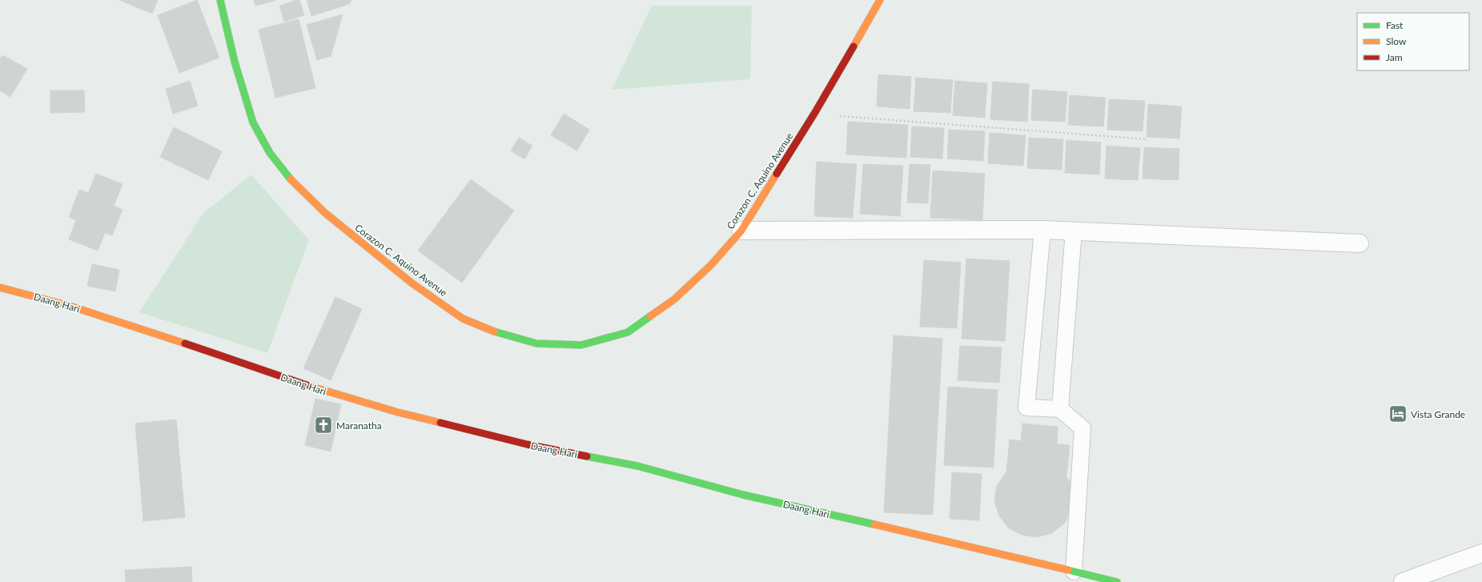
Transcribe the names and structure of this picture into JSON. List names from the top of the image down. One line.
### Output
{"streets":{"street":["Corazon C. Aquino Avenue","Daang Hari"]},"places":{"hotel":["Vista Grande"],"church":["Maranatha"]},"legend":["Fast","Slow","Jam"]}
